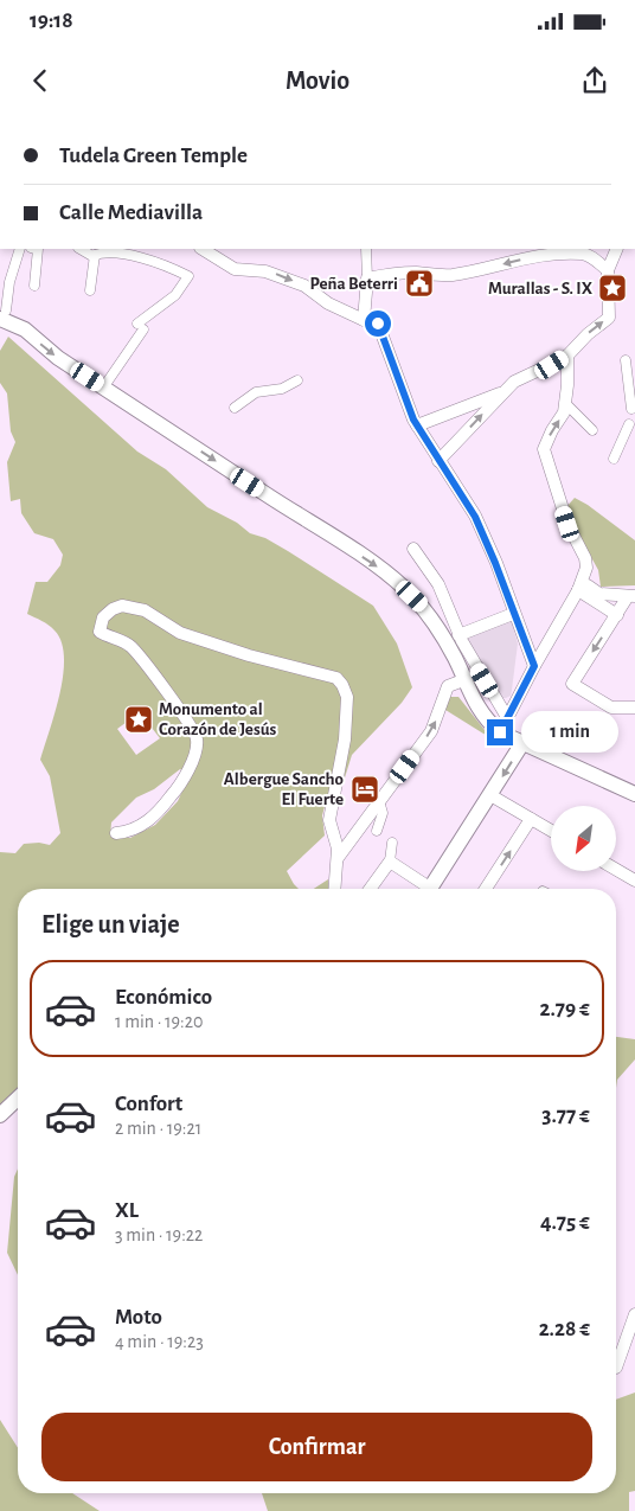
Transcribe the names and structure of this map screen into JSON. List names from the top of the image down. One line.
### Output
{"places":{"public building":["Peña Beterri"],"place":["Murallas - S. IX","Monumento al Corazón de Jesús"],"hotel":["Albergue Sancho El Fuerte"]},"north":"bottom left","page":{"status":"19:18","header":"Movio","banner":["Tudela Green Temple","Calle Mediavilla"],"bubble":"1 min","heading":"Elige un viaje","list":[{"name":"Económico","note":"1 min · 19:20","value":"2.79 €"},{"name":"Confort","note":"2 min · 19:21","value":"3.77 €"},{"name":"XL","note":"3 min · 19:22","value":"4.75 €"},{"name":"Moto","note":"4 min · 19:23","value":"2.28 €"}],"buttons":"Confirmar"}}
